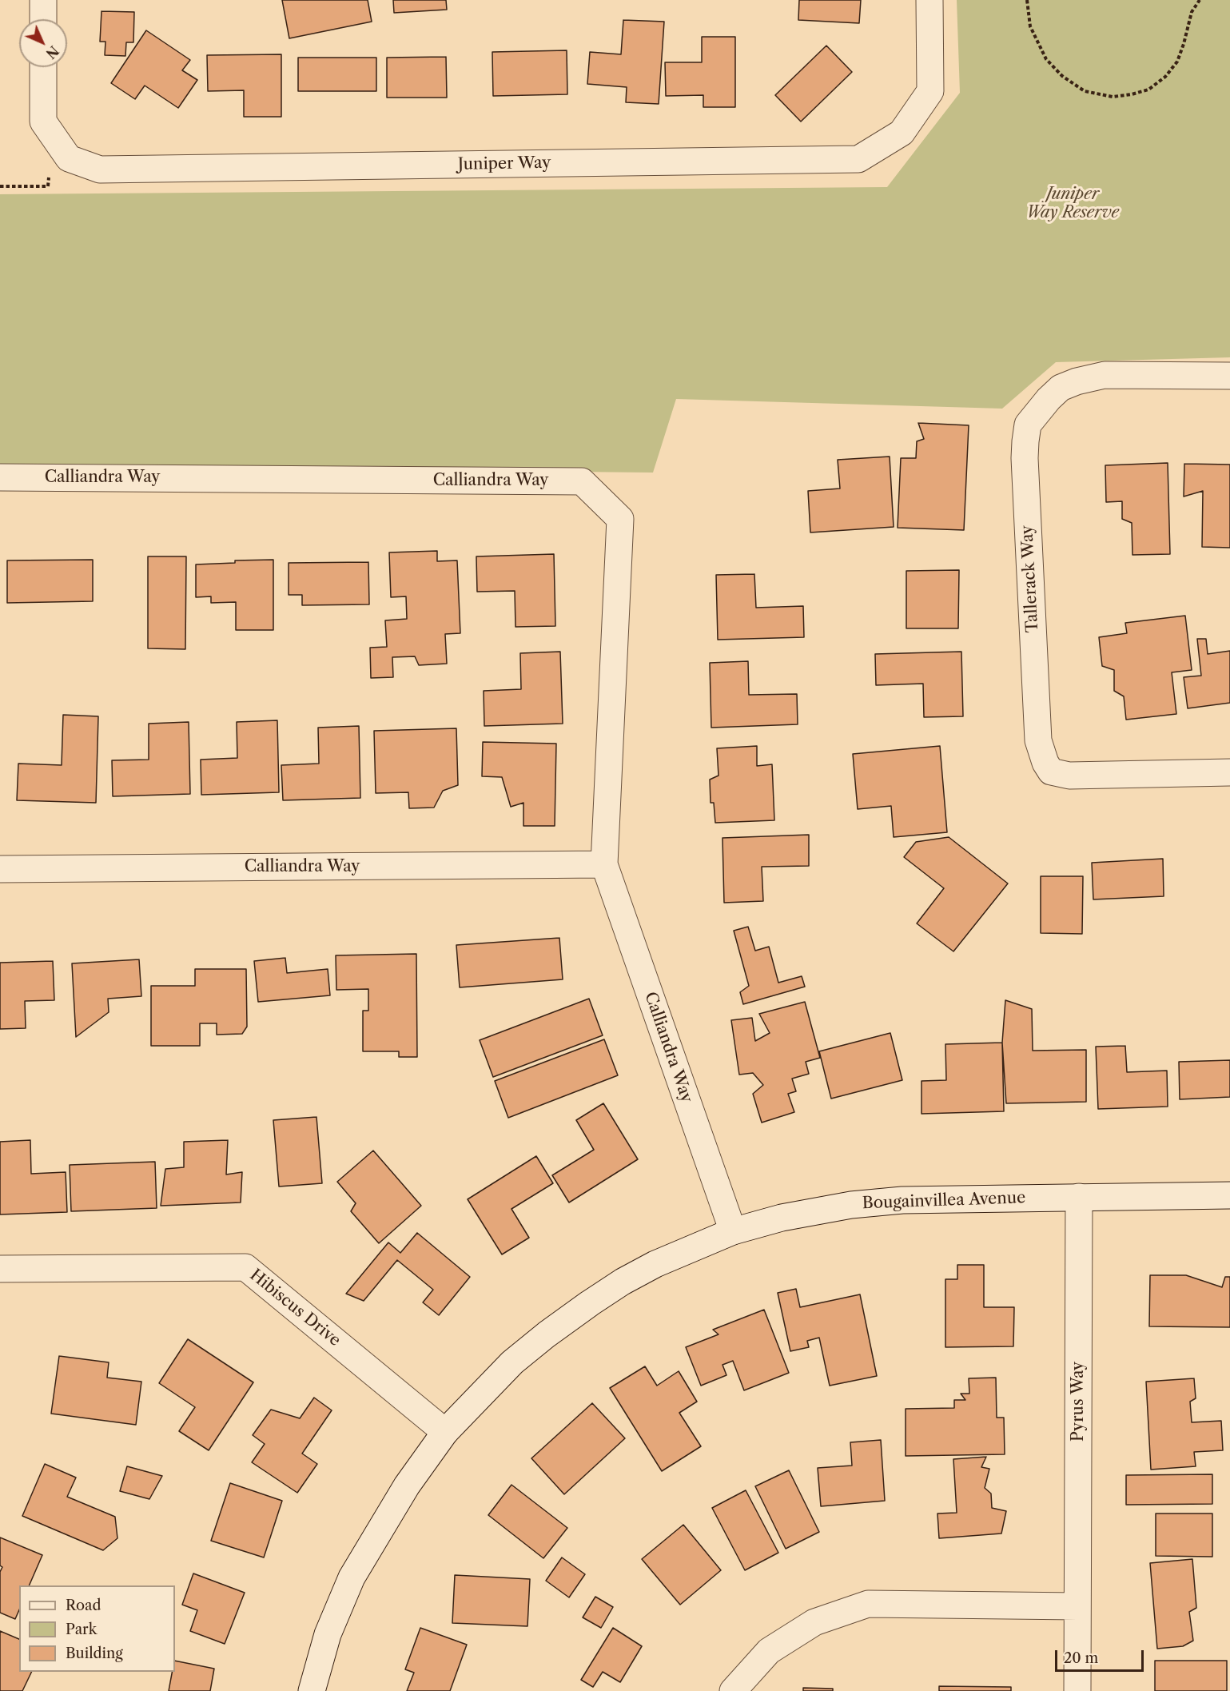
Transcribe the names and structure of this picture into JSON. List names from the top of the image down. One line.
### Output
{"streets":{"street":["Juniper Way","Calliandra Way","Tallerack Way","Bougainvillea Avenue","Hibiscus Drive","Pyrus Way"]},"crossings":[["Calliandra Way","Bougainvillea Avenue"],["Bougainvillea Avenue","Hibiscus Drive"],["Bougainvillea Avenue","Pyrus Way"]],"parks":["Juniper Way Reserve"],"legend":["Road","Park","Building"],"scale_bar":"20 m","north":"bottom right"}
